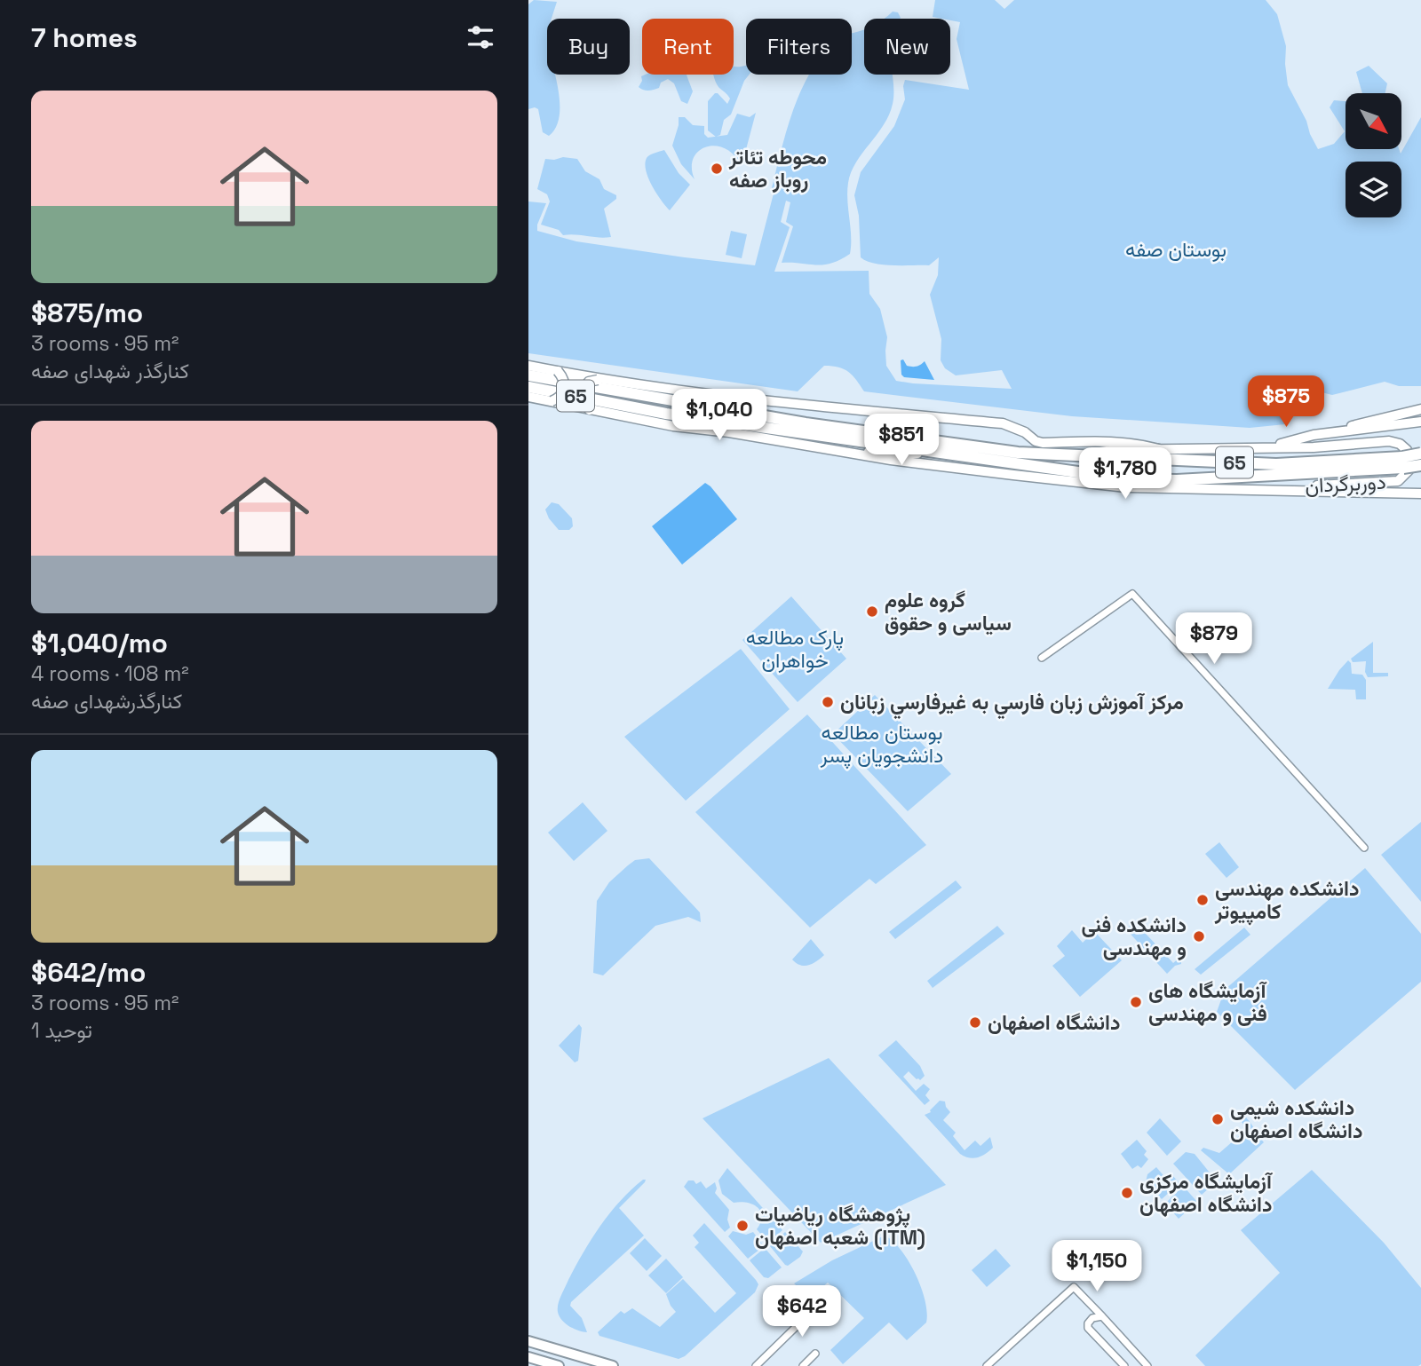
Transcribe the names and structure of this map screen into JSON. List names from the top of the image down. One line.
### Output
{"streets":{"highway":["65"],"main road":["دوربرگردان"]},"parks":["بوستان صفه","پارک مطالعه خواهران","بوستان مطالعه دانشجویان پسر"],"places":["محوطه تئاتر روباز صفه","گروه علوم سیاسی و حقوق","مرکز آموزش زبان فارسي به غيرفارسي زبانان","دانشکده مهندسی کامپیوتر","دانشکده فنی و مهندسی","آزمایشگاه های فنی و مهندسی","دانشگاه اصفهان","دانشکده شیمی دانشگاه اصفهان","آزمایشگاه مرکزی دانشگاه اصفهان","پژوهشگاه رياضيات شعبه اصفهان (ITM)"],"north":"bottom right","page":{"heading":"7 homes","chip":["Buy","Rent","Filters","New"],"list":[{"name":"$875/mo","note":"3 rooms · 95 m² · کنارگذر شهدای صفه"},{"name":"$1,040/mo","note":"4 rooms · 108 m² · کنارگذرشهدای صفه"},{"name":"$642/mo","note":"3 rooms · 95 m² · توحید 1"}],"price":["$875","$1,040","$851","$1,780","$879","$1,150","$642"]}}
